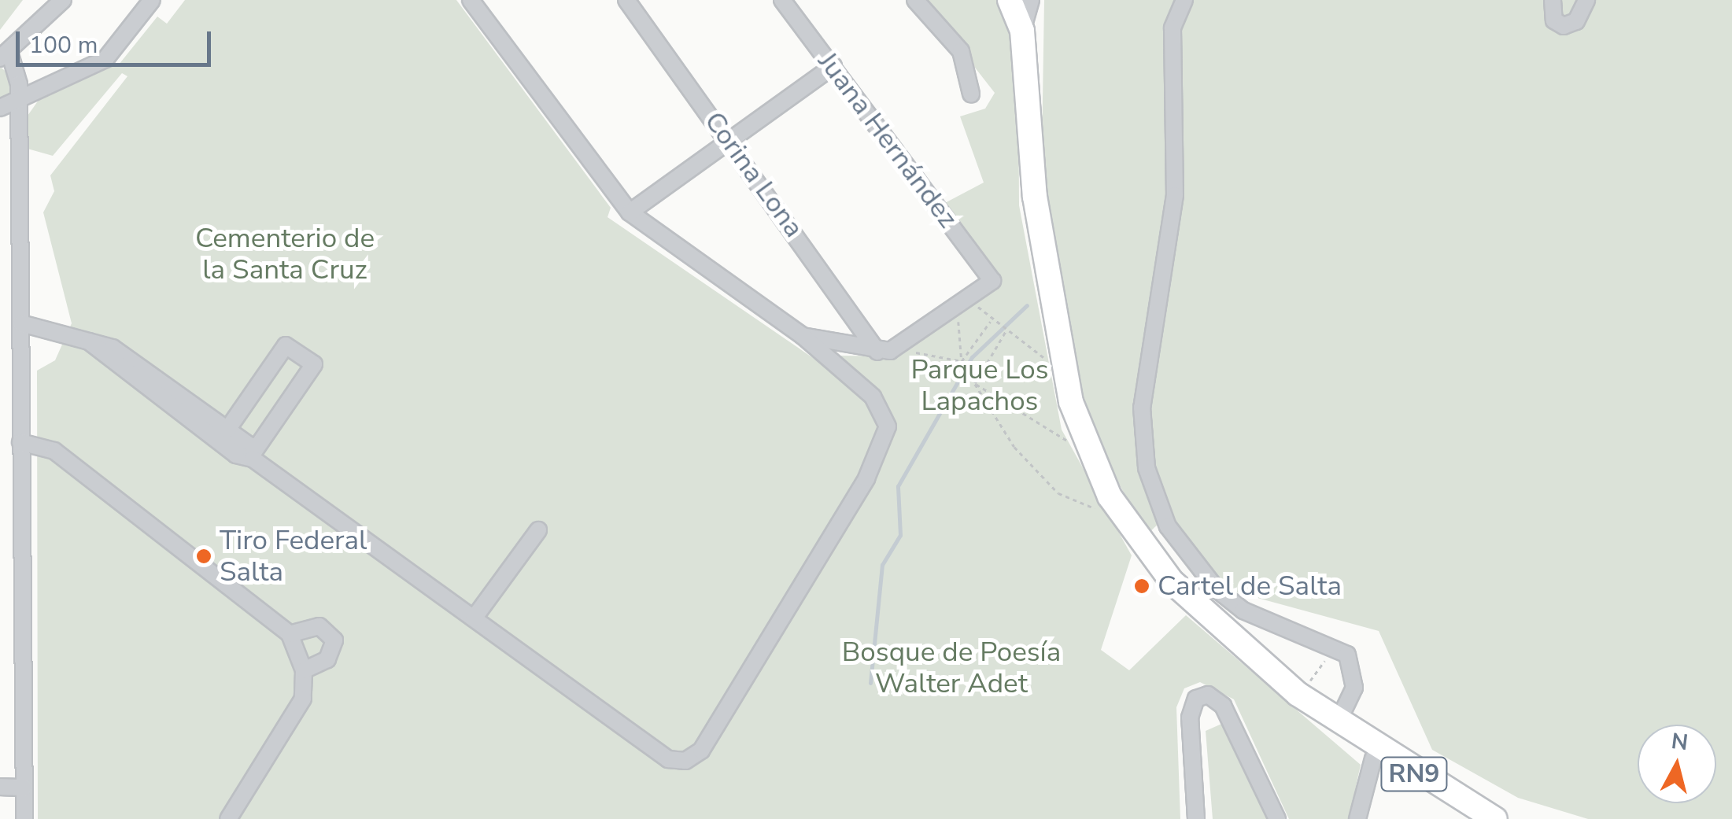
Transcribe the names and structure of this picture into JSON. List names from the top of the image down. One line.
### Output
{"streets":{"highway":["RN9"],"street":["Juana Hernández","Corina Lona"]},"parks":["Cementerio de la Santa Cruz","Parque Los Lapachos","Bosque de Poesía Walter Adet"],"places":["Tiro Federal Salta","Cartel de Salta"],"scale_bar":"100 m","north":"top"}
